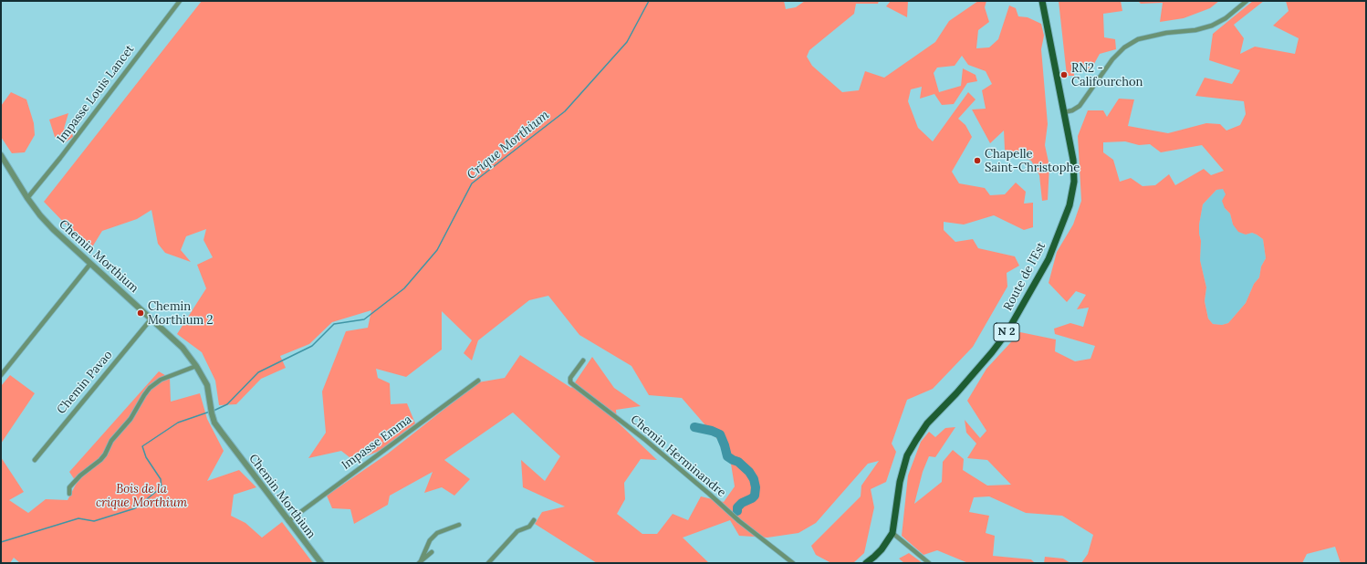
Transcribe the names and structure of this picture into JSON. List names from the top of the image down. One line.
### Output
{"streets":{"main road":["Route de l'Est","N 2"],"street":["Impasse Louis Lancet","Chemin Morthium","Chemin Pavao","Impasse Emma","Chemin Herminandre"]},"crossings":[["Impasse Louis Lancet","Chemin Morthium"],["Chemin Morthium","Chemin Pavao"],["Chemin Morthium","Impasse Emma"]],"water":["Crique Morthium"],"parks":["Bois de la crique Morthium"],"places":["RN2 - Califourchon","Chapelle Saint-Christophe","Chemin Morthium 2"]}
